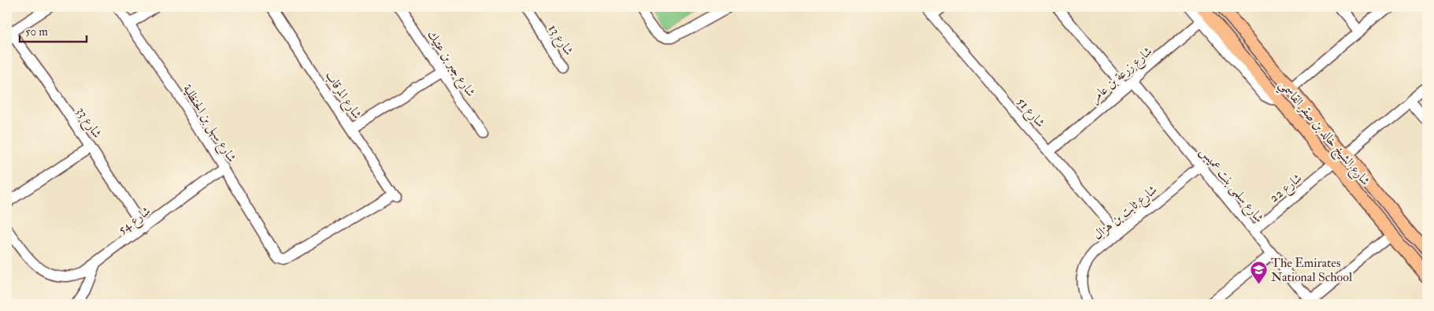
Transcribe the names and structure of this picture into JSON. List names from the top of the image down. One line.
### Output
{"streets":{"main road":["شارع الشيخ خالد بن صقر القاسمي"],"street":["شارع 13","شارع جبر بن عتيك","شارع زرعة بن عامر","شارع المرقاب","شارع 51","شارع 33","شارع سهل بن الحنظلية","شارع سلمى بنت عميس","شارع 22","شارع ثابت بن هزال","شارع 54"]},"crossings":[["شارع زرعة بن عامر","شارع 51"],["شارع زرعة بن عامر","شارع الشيخ خالد بن صقر القاسمي"],["شارع زرعة بن عامر","شارع سلمى بنت عميس"],["شارع المرقاب","شارع سهل بن الحنظلية"],["شارع 51","شارع ثابت بن هزال"],["شارع 33","شارع 54"],["شارع سهل بن الحنظلية","شارع 54"],["شارع الشيخ خالد بن صقر القاسمي","شارع 22"],["شارع سلمى بنت عميس","شارع 22"],["شارع سلمى بنت عميس","شارع ثابت بن هزال"]],"places":{"school or university":["The Emirates National School"]},"scale_bar":"50 m"}
